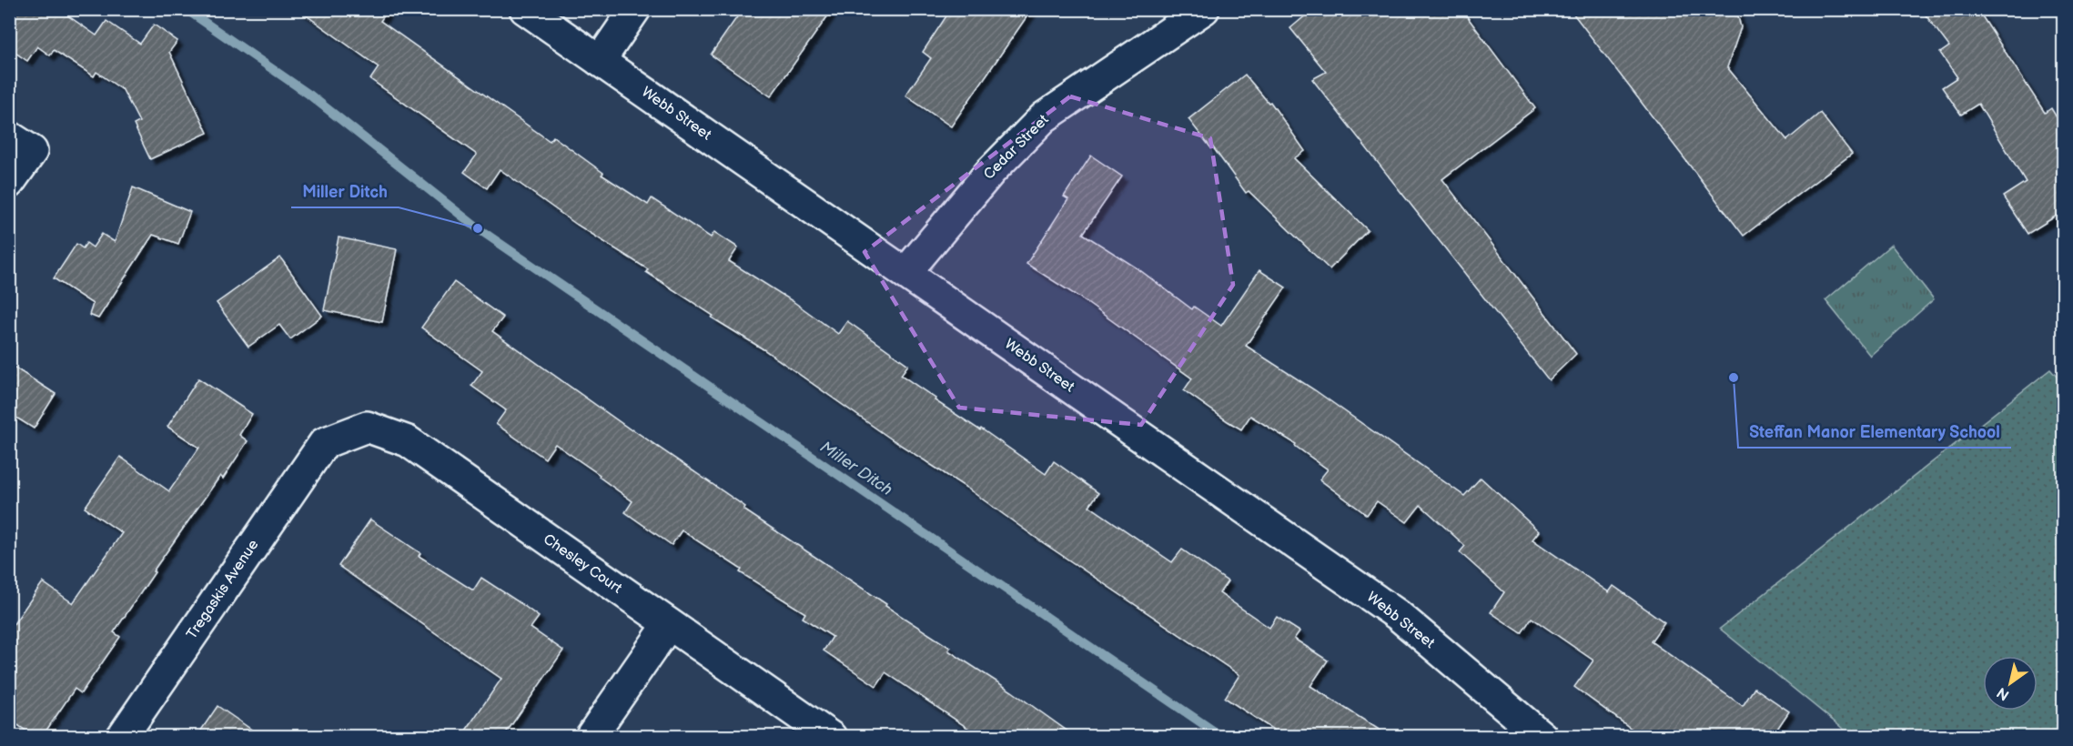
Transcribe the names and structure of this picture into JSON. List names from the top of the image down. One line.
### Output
{"streets":{"street":["Webb Street","Cedar Street","Chesley Court","Tregaskis Avenue"]},"crossings":[["Webb Street","Cedar Street"],["Chesley Court","Tregaskis Avenue"]],"water":["Miller Ditch"],"places":["Miller Ditch","Steffan Manor Elementary School"],"north":"bottom left"}
